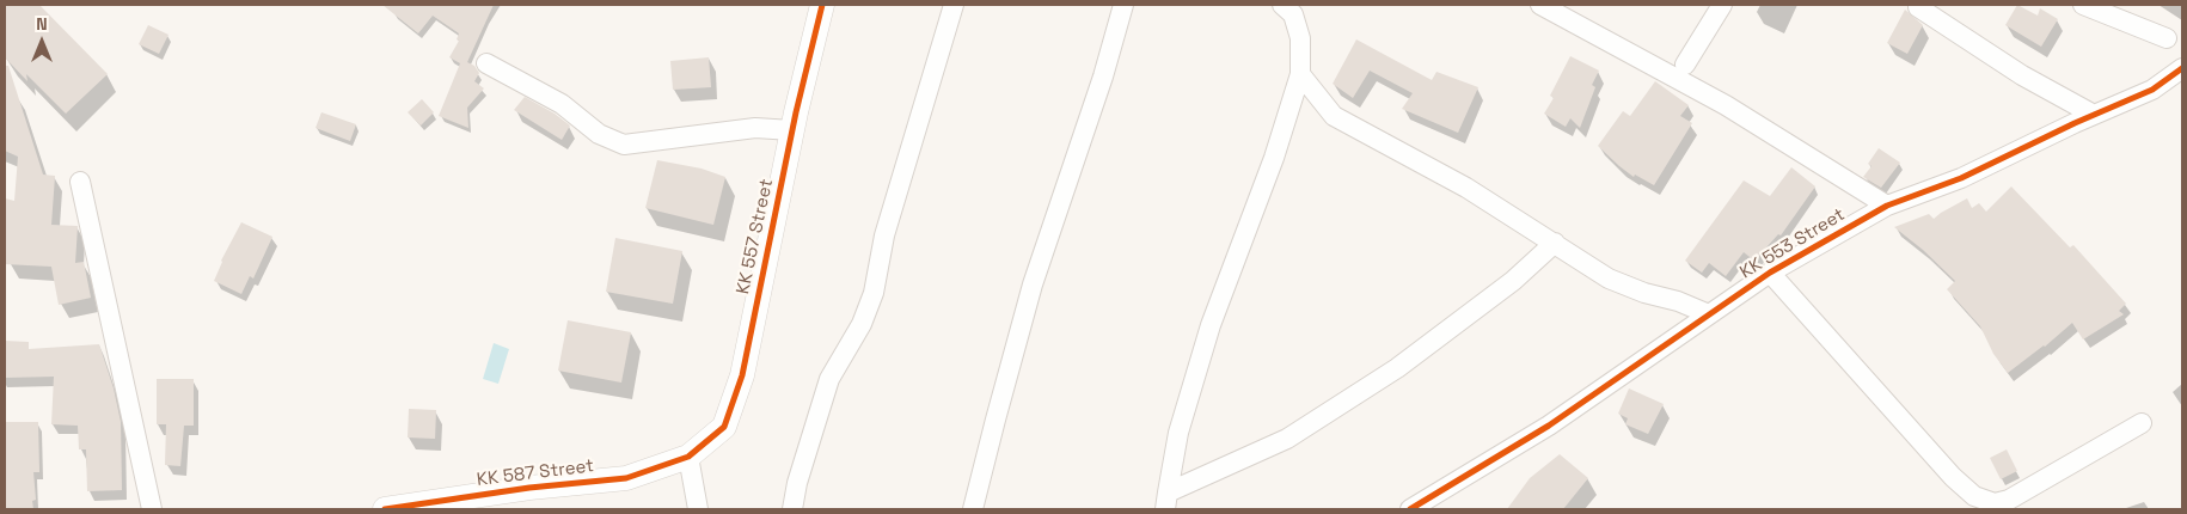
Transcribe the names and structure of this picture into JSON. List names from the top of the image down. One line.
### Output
{"streets":{"street":["KK 557 Street","KK 553 Street","KK 587 Street"]},"crossings":[["KK 557 Street","KK 587 Street"]],"north":"top"}
